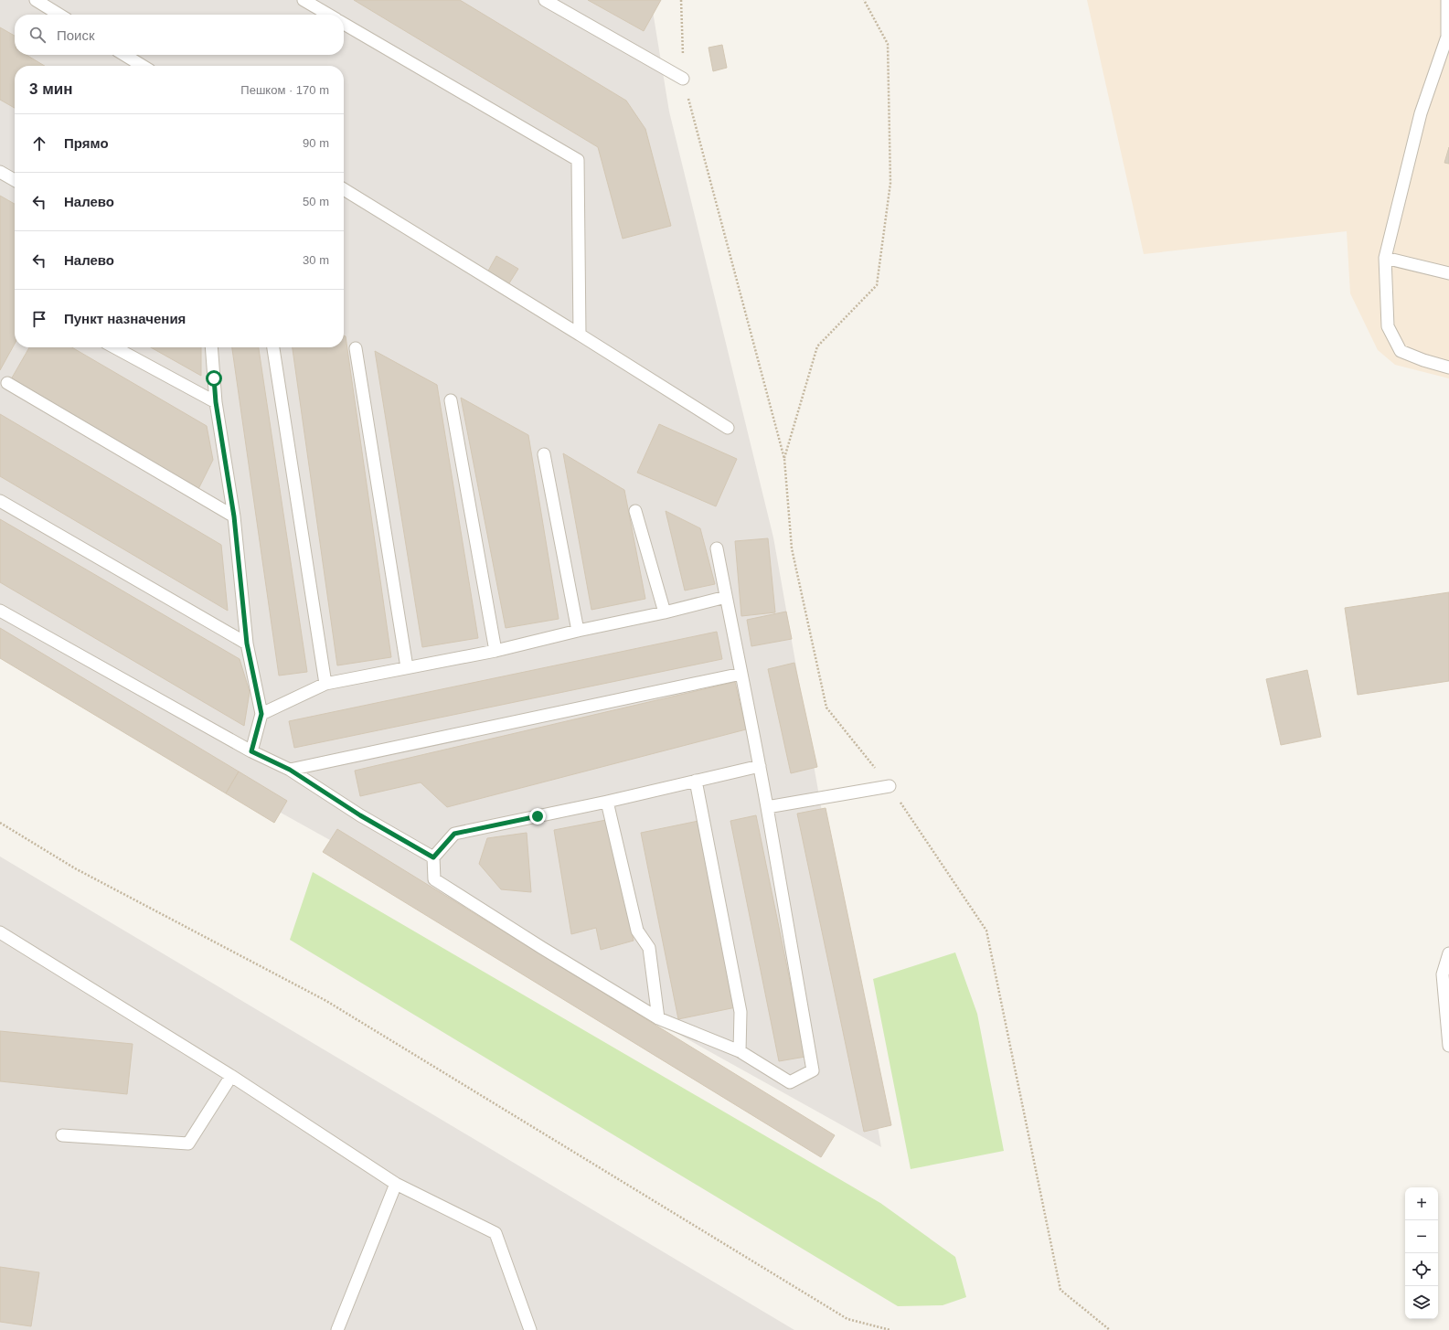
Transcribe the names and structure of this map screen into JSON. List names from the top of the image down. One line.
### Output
{"page":{"search":"Поиск","heading":["3 мин","Пешком · 170 m"],"list":[["Прямо","90 m"],["Налево","50 m"],["Налево","30 m"],"Пункт назначения"],"map_buttons":["+","−"]}}
